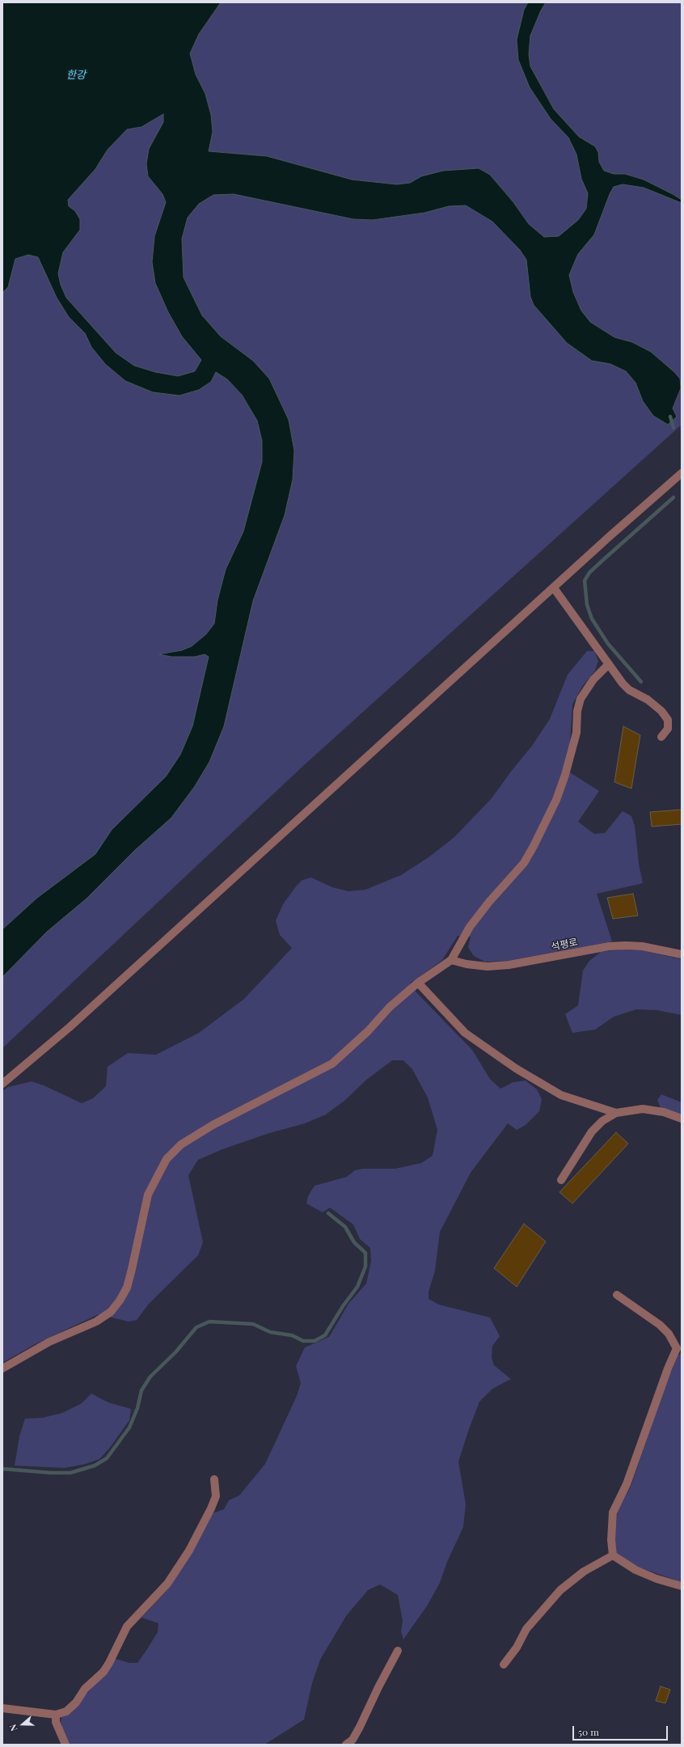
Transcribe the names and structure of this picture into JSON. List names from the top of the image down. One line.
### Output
{"streets":{"street":["석평로"]},"water":["한강"],"scale_bar":"50 m","north":"left"}
